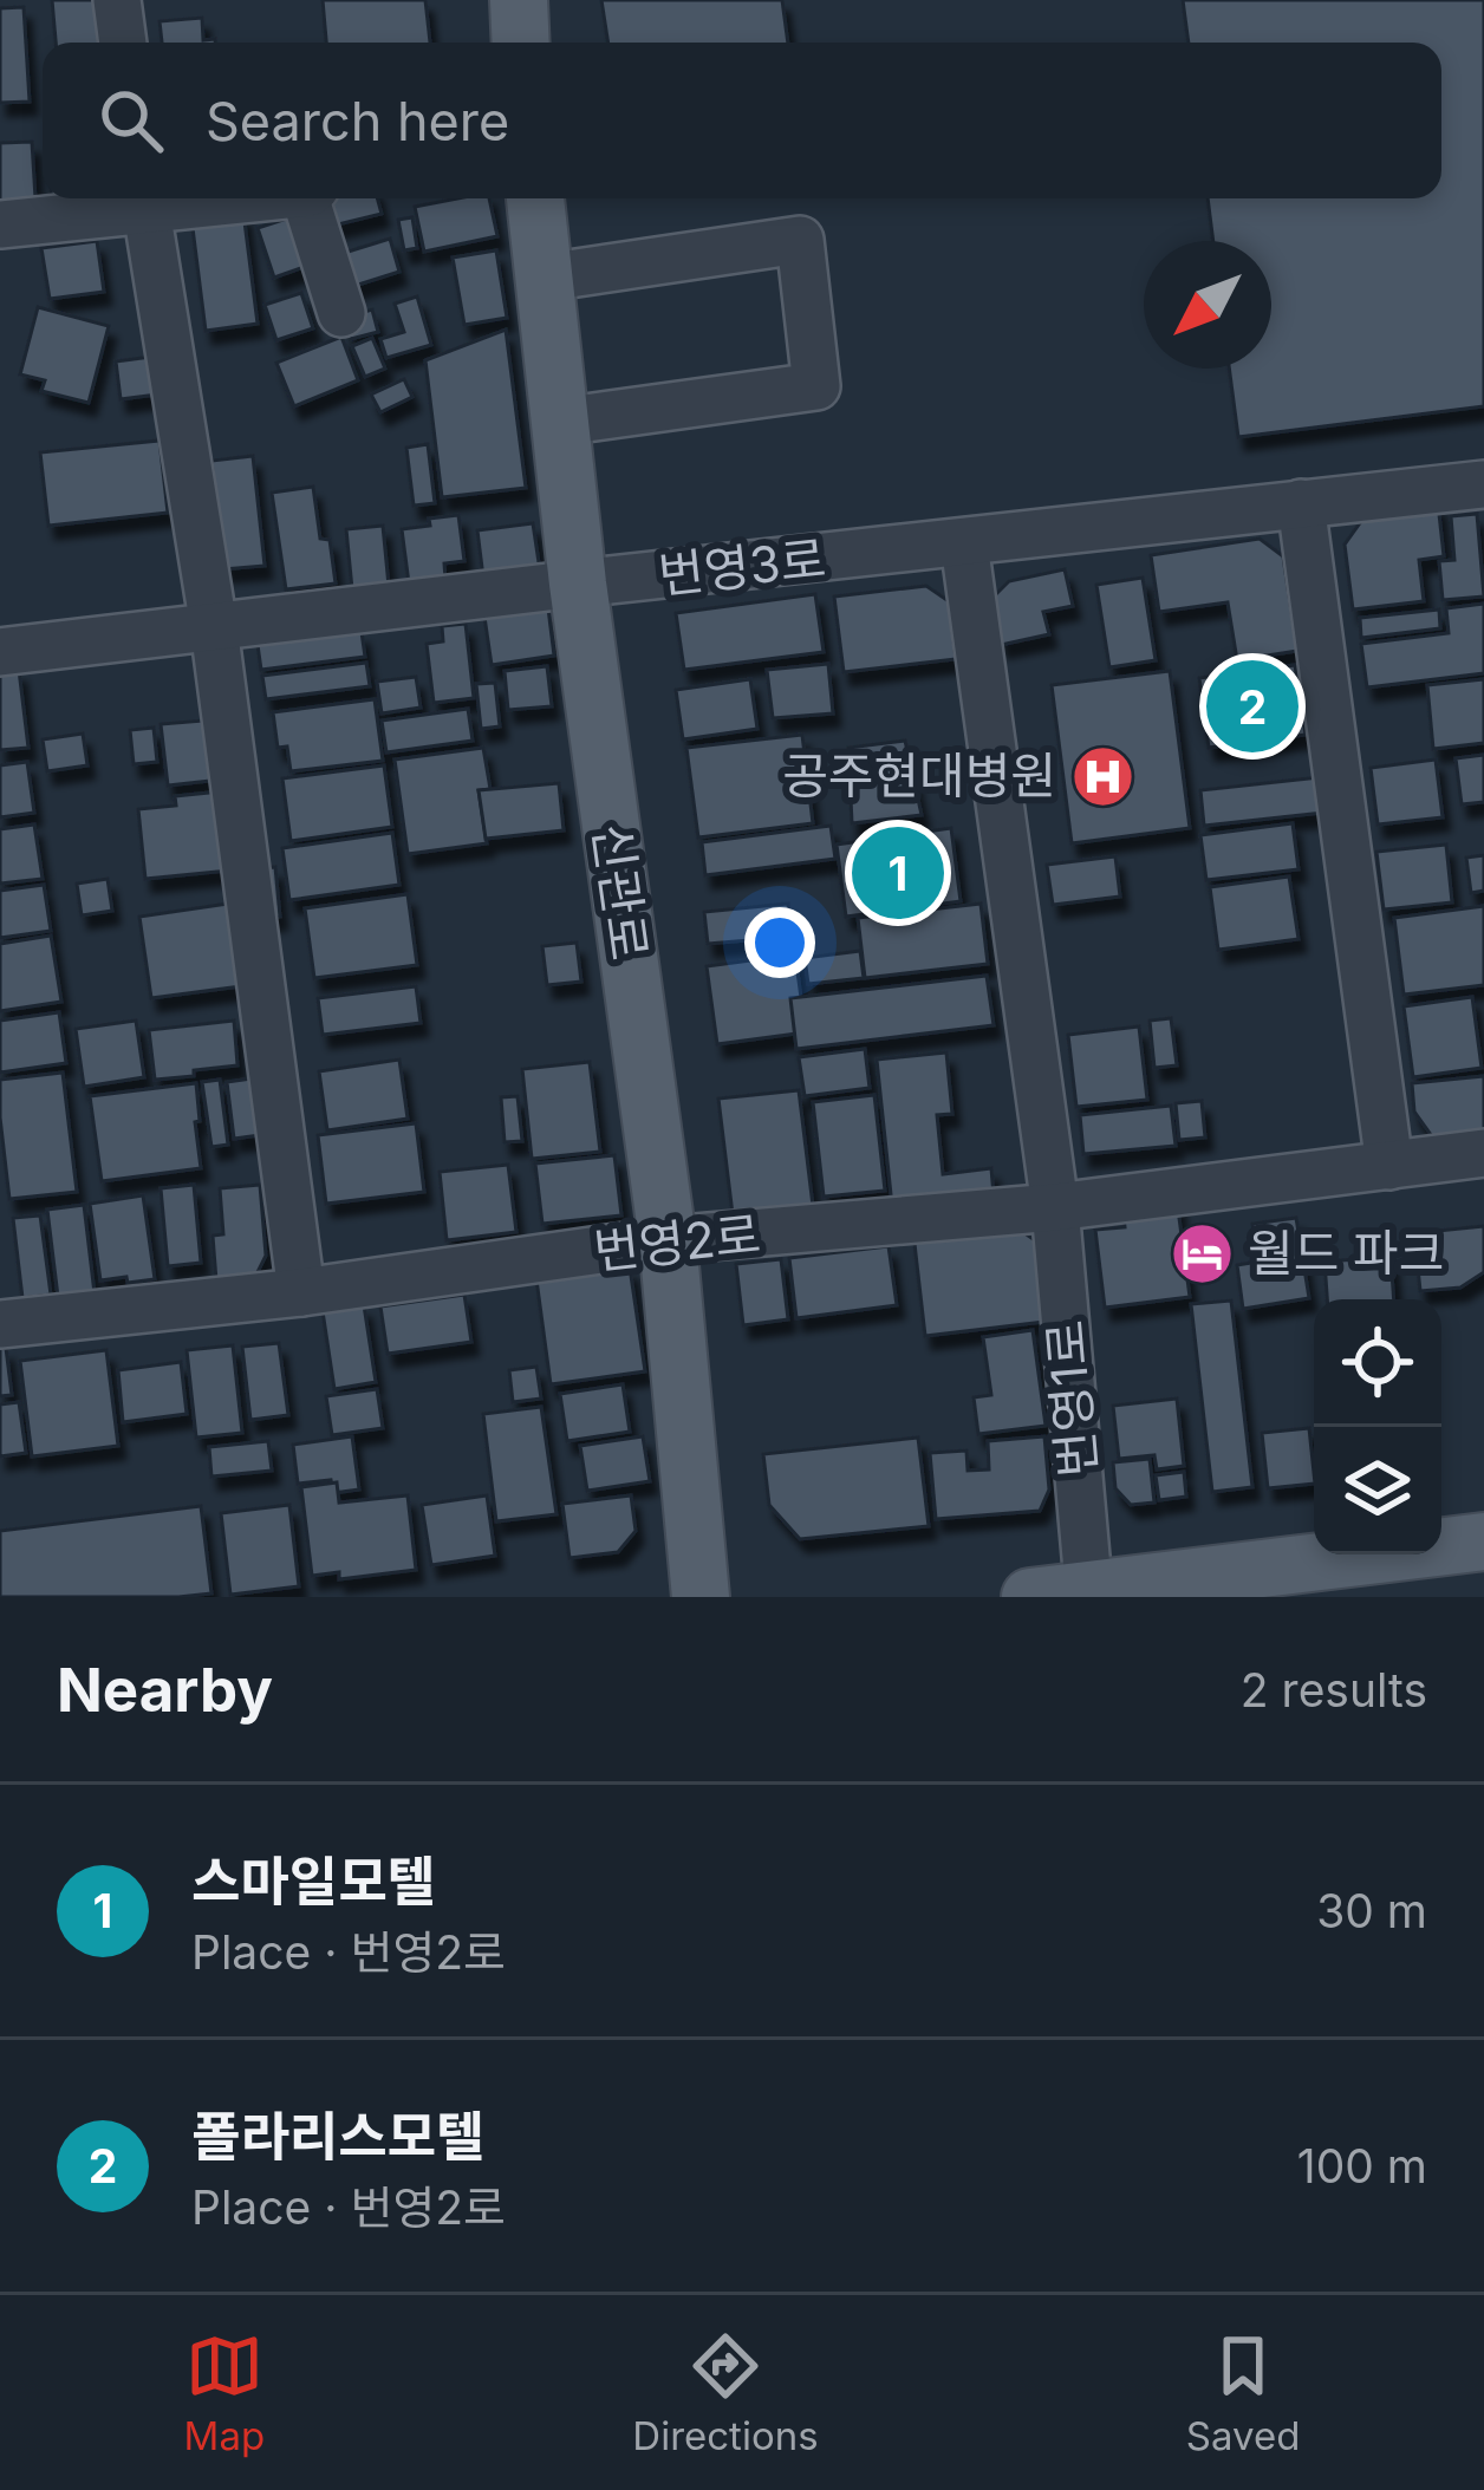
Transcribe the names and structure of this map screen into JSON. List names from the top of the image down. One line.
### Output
{"streets":{"main road":["신관로"],"street":["번영3로","번영2로","번영1로"]},"crossings":[["번영3로","신관로"],["신관로","번영2로"],["번영2로","번영1로"]],"places":{"hospital":["공주현대병원"],"hotel":["월드 파크"]},"north":"bottom left","page":{"search":"Search here","pins":["2","1"],"heading":["Nearby","2 results"],"list":[{"mark":"1","name":"스마일모텔","note":"Place · 번영2로","value":"30 m"},{"mark":"2","name":"폴라리스모텔","note":"Place · 번영2로","value":"100 m"}],"nav":["Map","Directions","Saved"]}}
